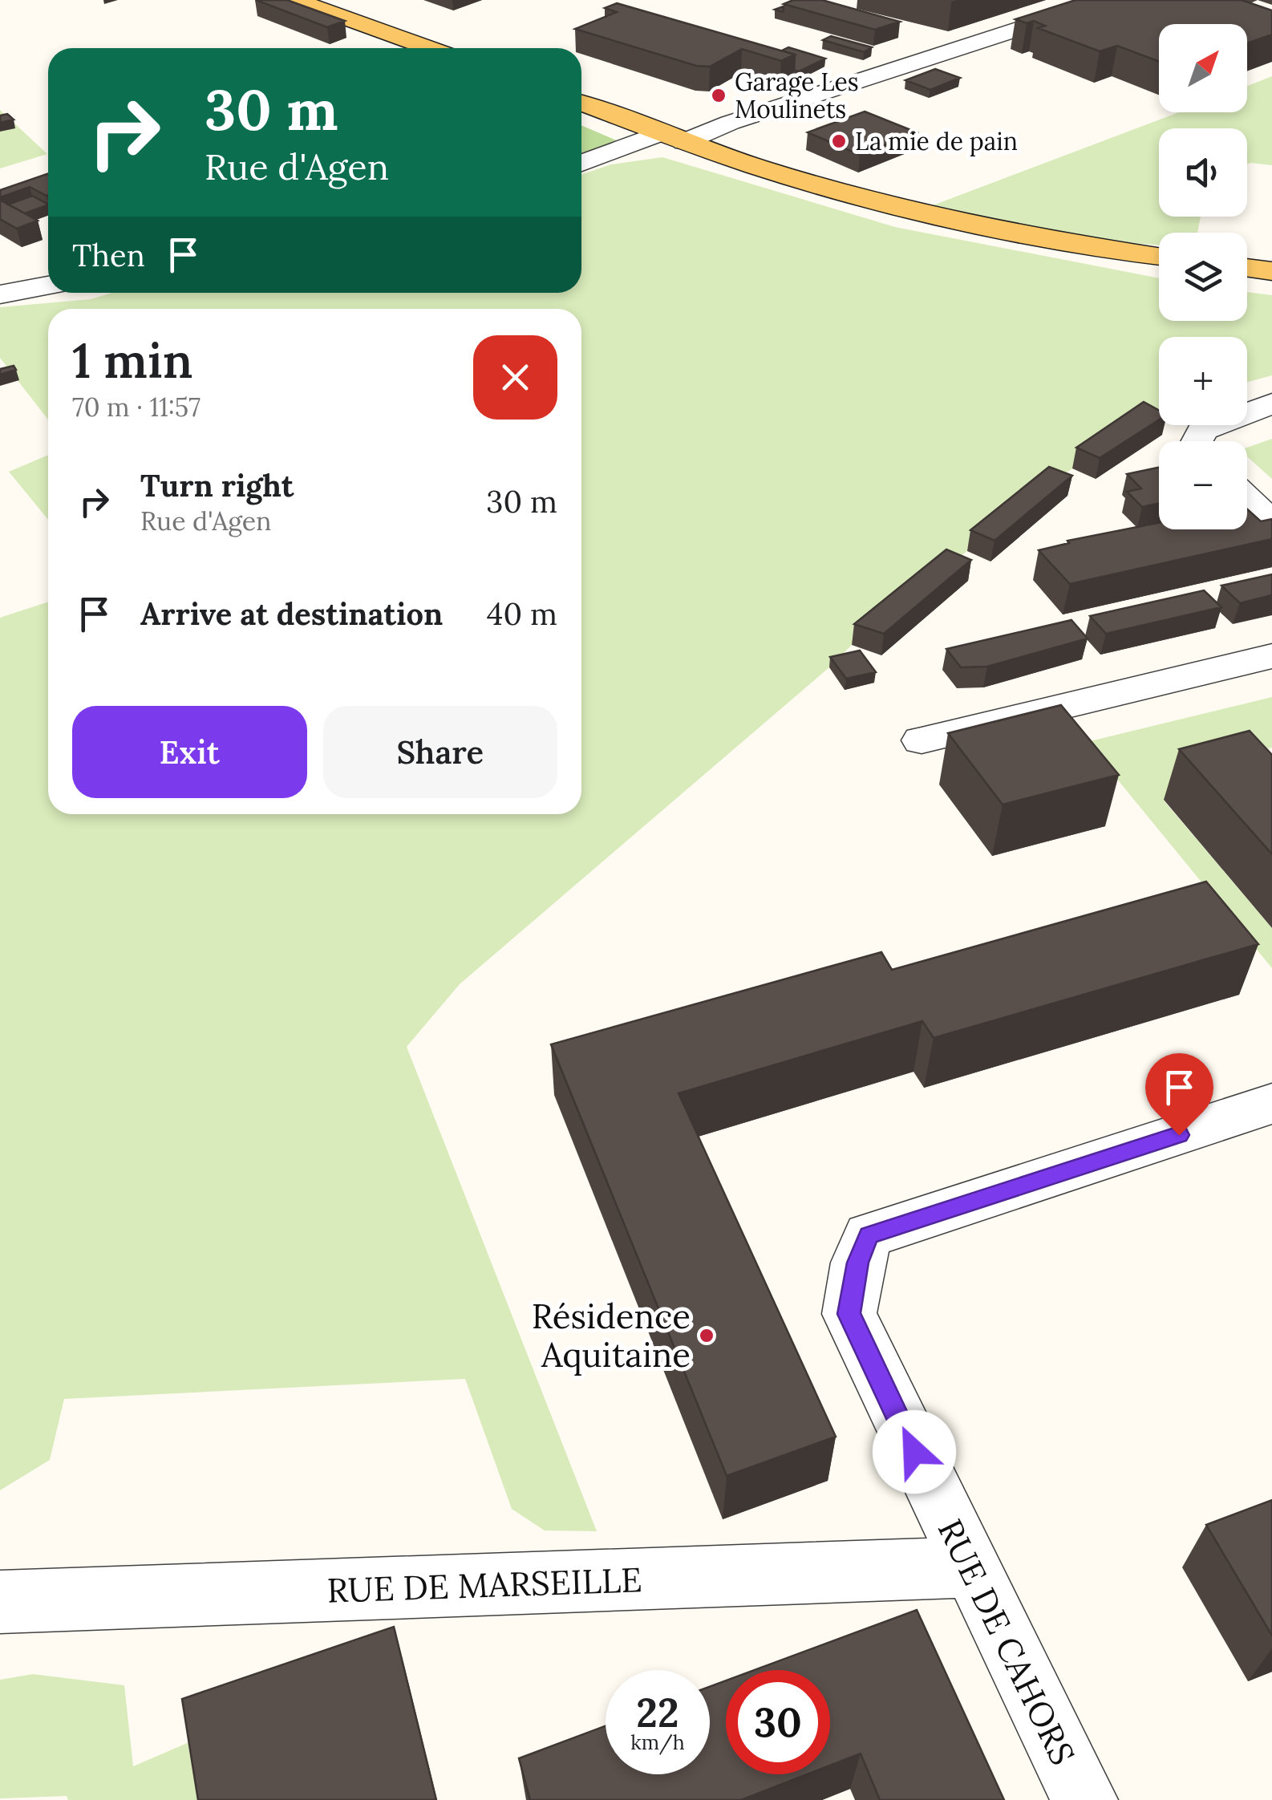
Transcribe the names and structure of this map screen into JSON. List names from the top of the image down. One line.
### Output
{"streets":{"street":["RUE DE MARSEILLE","RUE DE CAHORS"]},"crossings":[["RUE DE MARSEILLE","RUE DE CAHORS"]],"places":["Garage Les Moulinets","La mie de pain","Résidence Aquitaine"],"north":"top right","page":{"map_buttons":["+","−"],"turn":["30 m","Rue d'Agen"],"then":"Then","heading":["1 min","70 m · 11:57"],"list":[{"name":"Turn right","note":"Rue d'Agen","value":"30 m"},{"name":"Arrive at destination","value":"40 m"}],"buttons":["Exit","Share"],"speed":"22 km/h","limit":"30"}}
